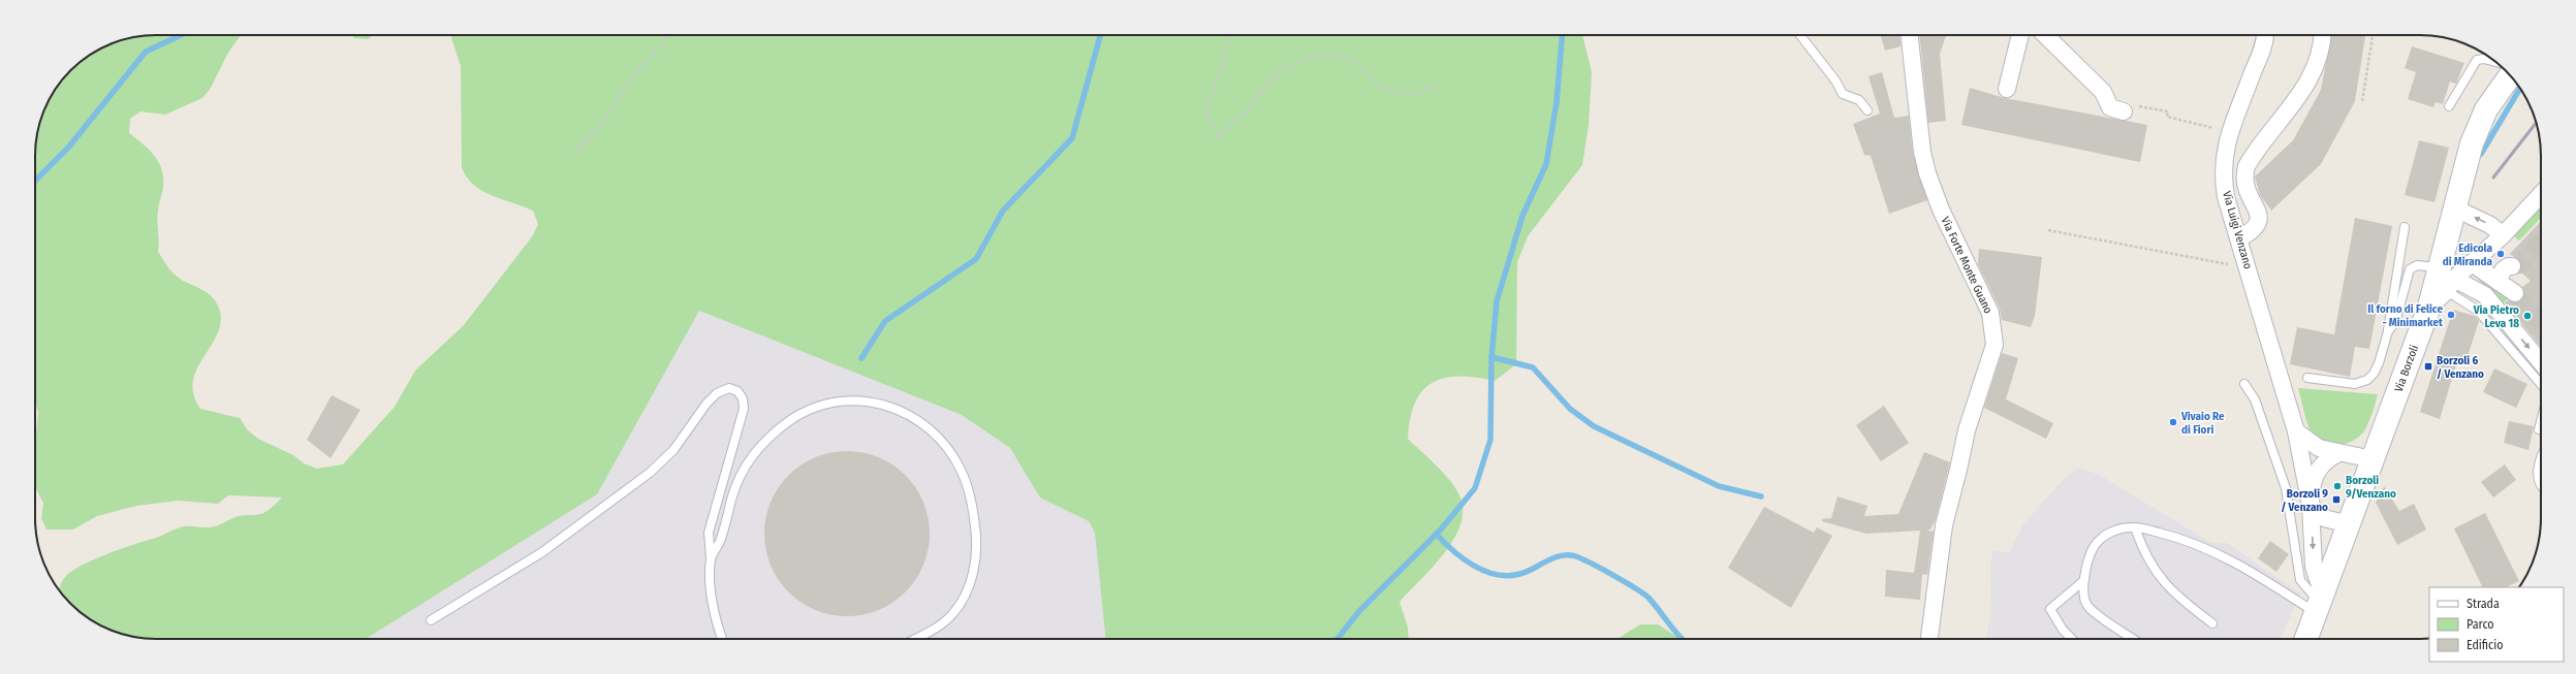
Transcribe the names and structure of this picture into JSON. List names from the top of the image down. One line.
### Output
{"streets":{"main road":["Via Borzoli"],"street":["Via Luigi Venzano","Via Forte Monte Guano"]},"crossings":[["Via Luigi Venzano","Via Borzoli"]],"places":{"other":["Edicola di Miranda","Il forno di Felice - Minimarket","Via Pietro Leva 18","Vivaio Re di Fiori","Borzoli 9/Venzano"],"transit":["Borzoli 6 / Venzano","Borzoli 9 / Venzano"]},"legend":["Strada","Parco","Edificio"]}
